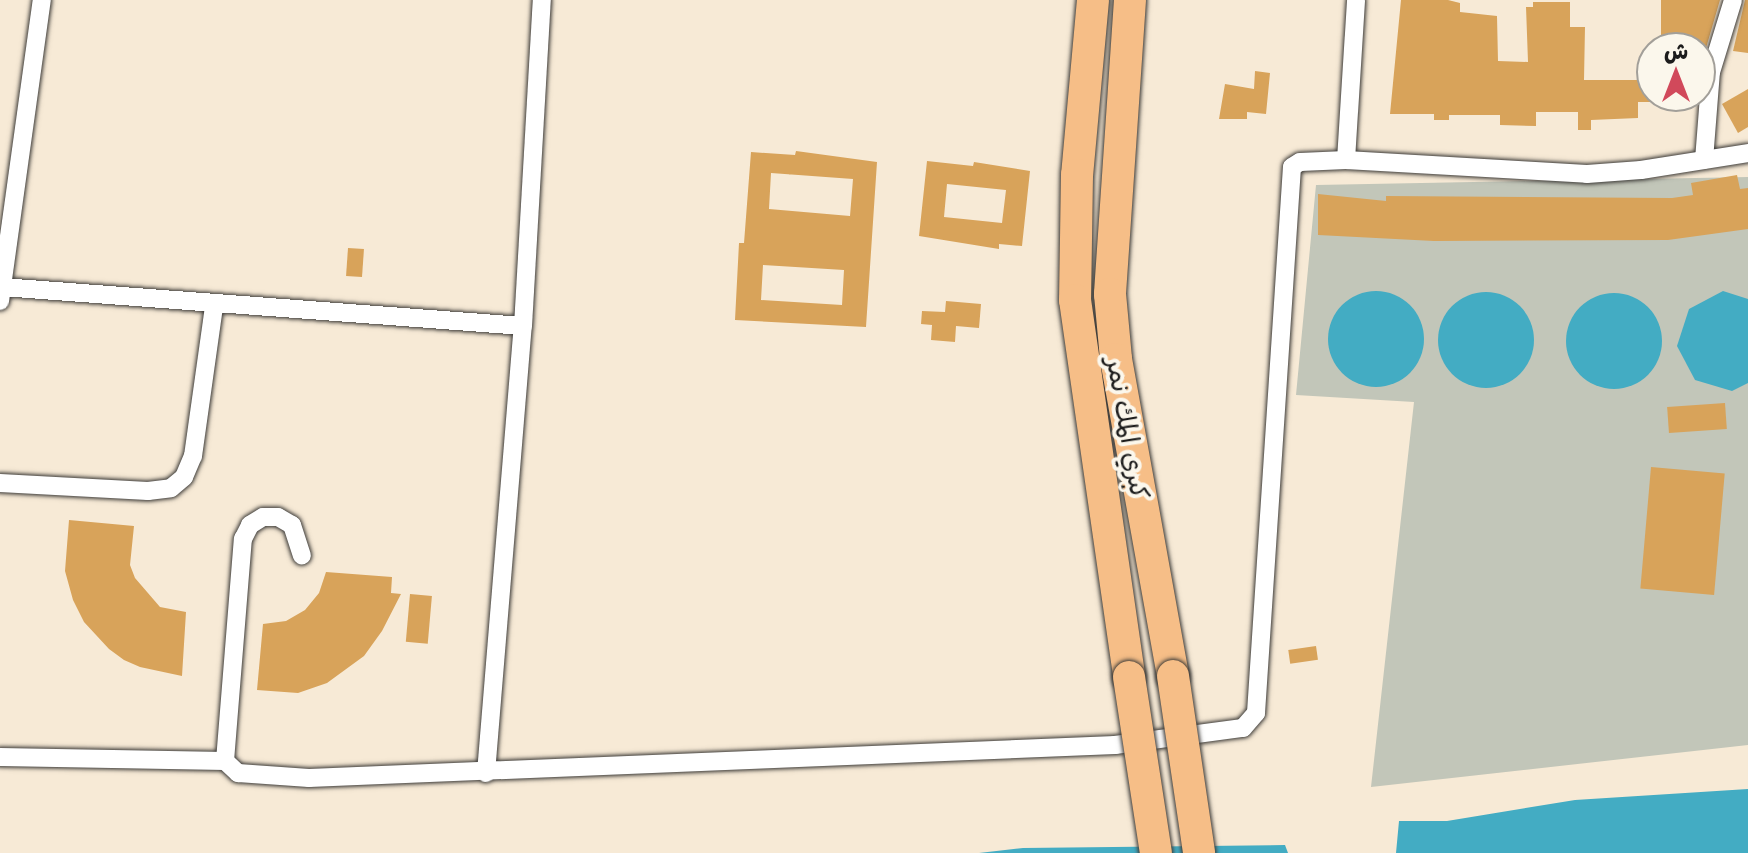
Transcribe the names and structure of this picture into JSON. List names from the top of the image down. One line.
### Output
{"streets":{"highway":["كبري المك نمر"]},"north":"top"}
